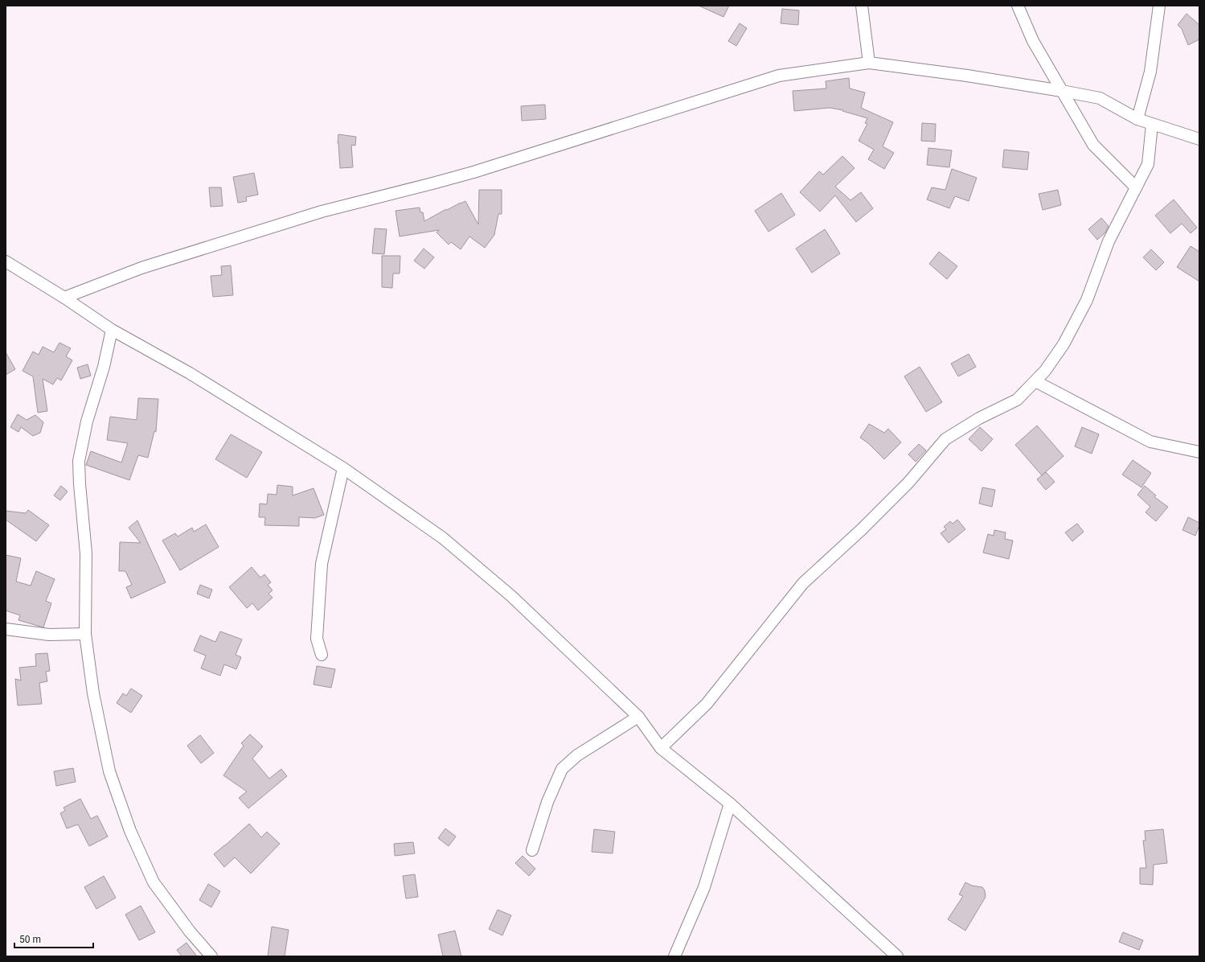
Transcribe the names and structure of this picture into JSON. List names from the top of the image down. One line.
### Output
{"scale_bar":"50 m"}
